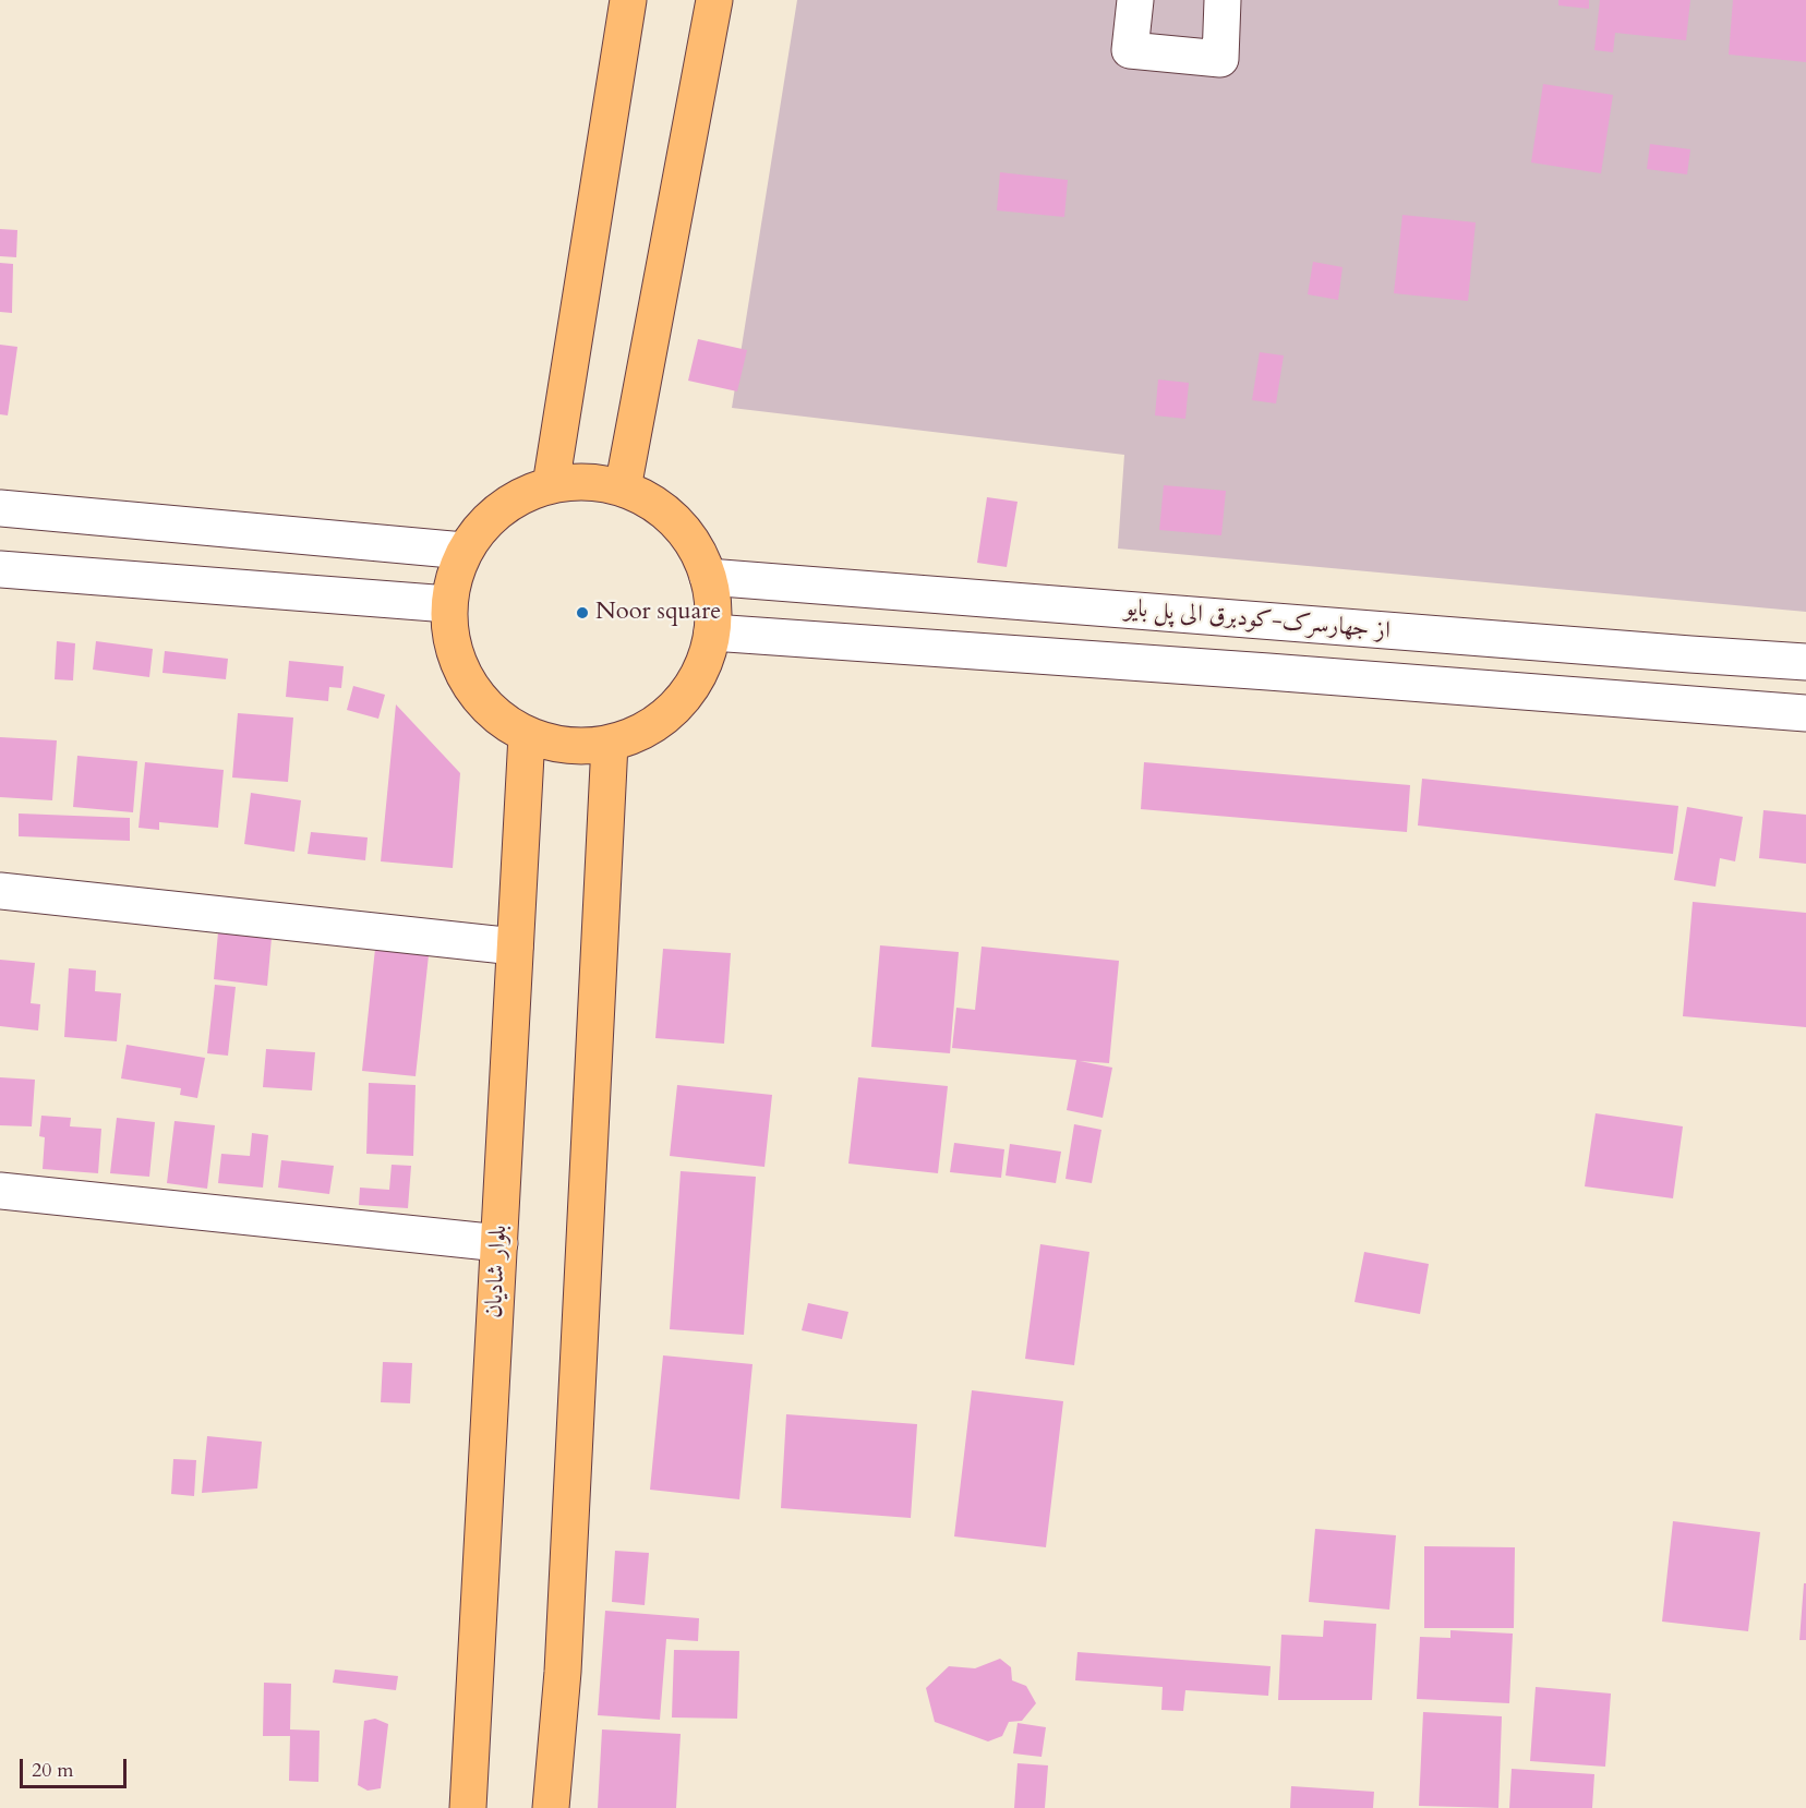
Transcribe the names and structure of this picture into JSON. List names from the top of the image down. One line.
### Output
{"streets":{"main road":["بلوار شادیان"],"street":["از جهارسرک-کودبرق الی پل بایو"]},"places":["Noor square"],"scale_bar":"20 m"}
